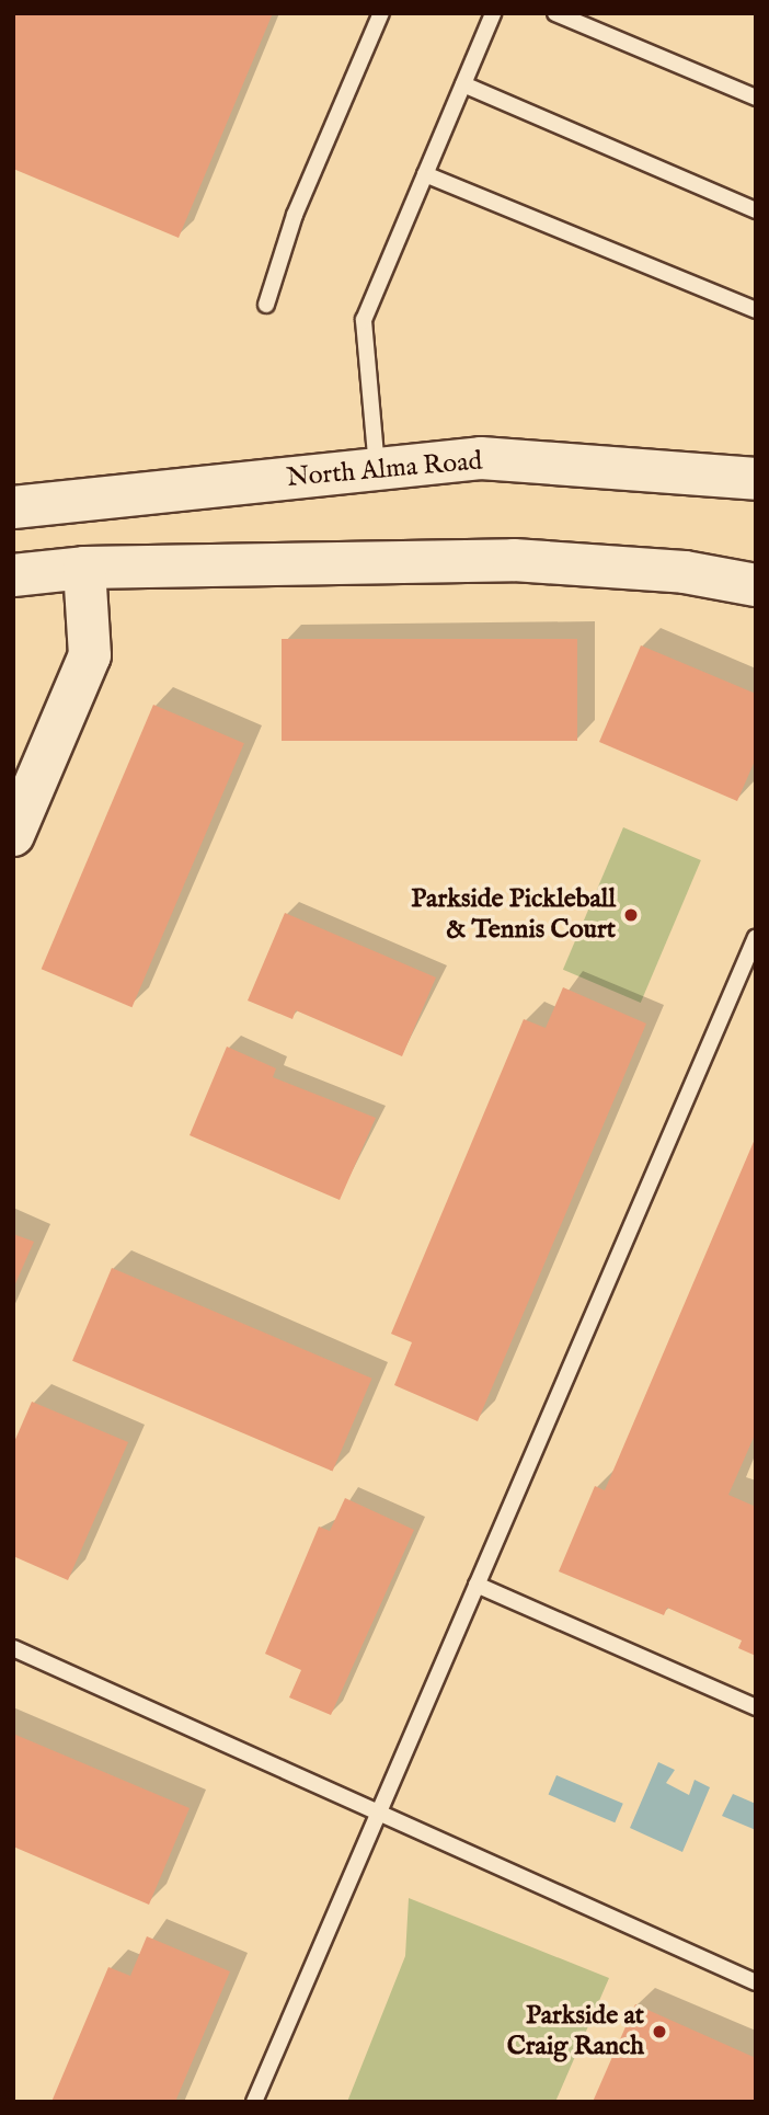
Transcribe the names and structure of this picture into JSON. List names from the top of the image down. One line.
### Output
{"streets":{"main road":["North Alma Road"]},"places":["Parkside Pickleball & Tennis Court","Parkside at Craig Ranch"]}
